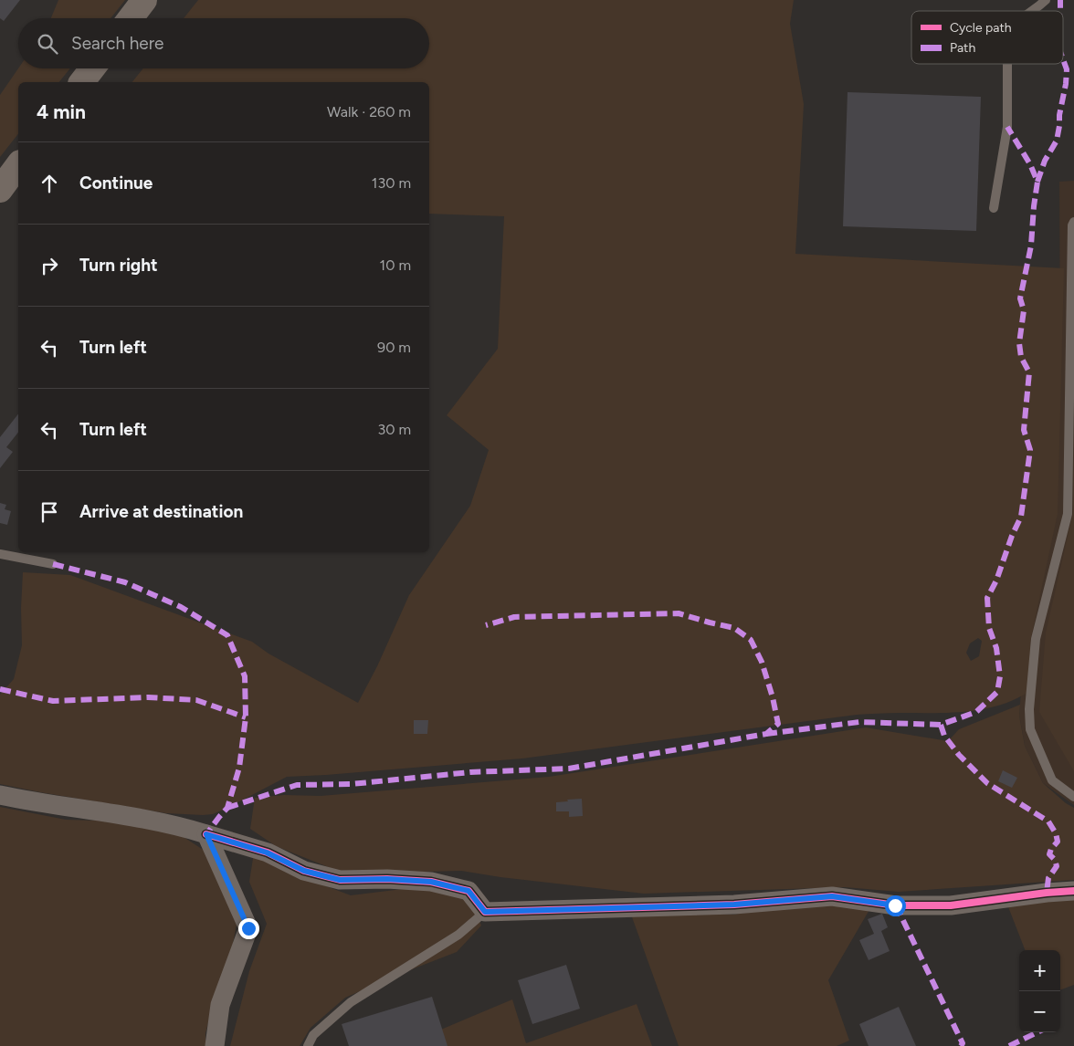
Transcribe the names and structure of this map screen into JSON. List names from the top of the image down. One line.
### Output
{"legend":["Cycle path","Path"],"page":{"search":"Search here","heading":["4 min","Walk · 260 m"],"list":[["Continue","130 m"],["Turn right","10 m"],["Turn left","90 m"],["Turn left","30 m"],"Arrive at destination"],"map_buttons":["+","−"]}}
